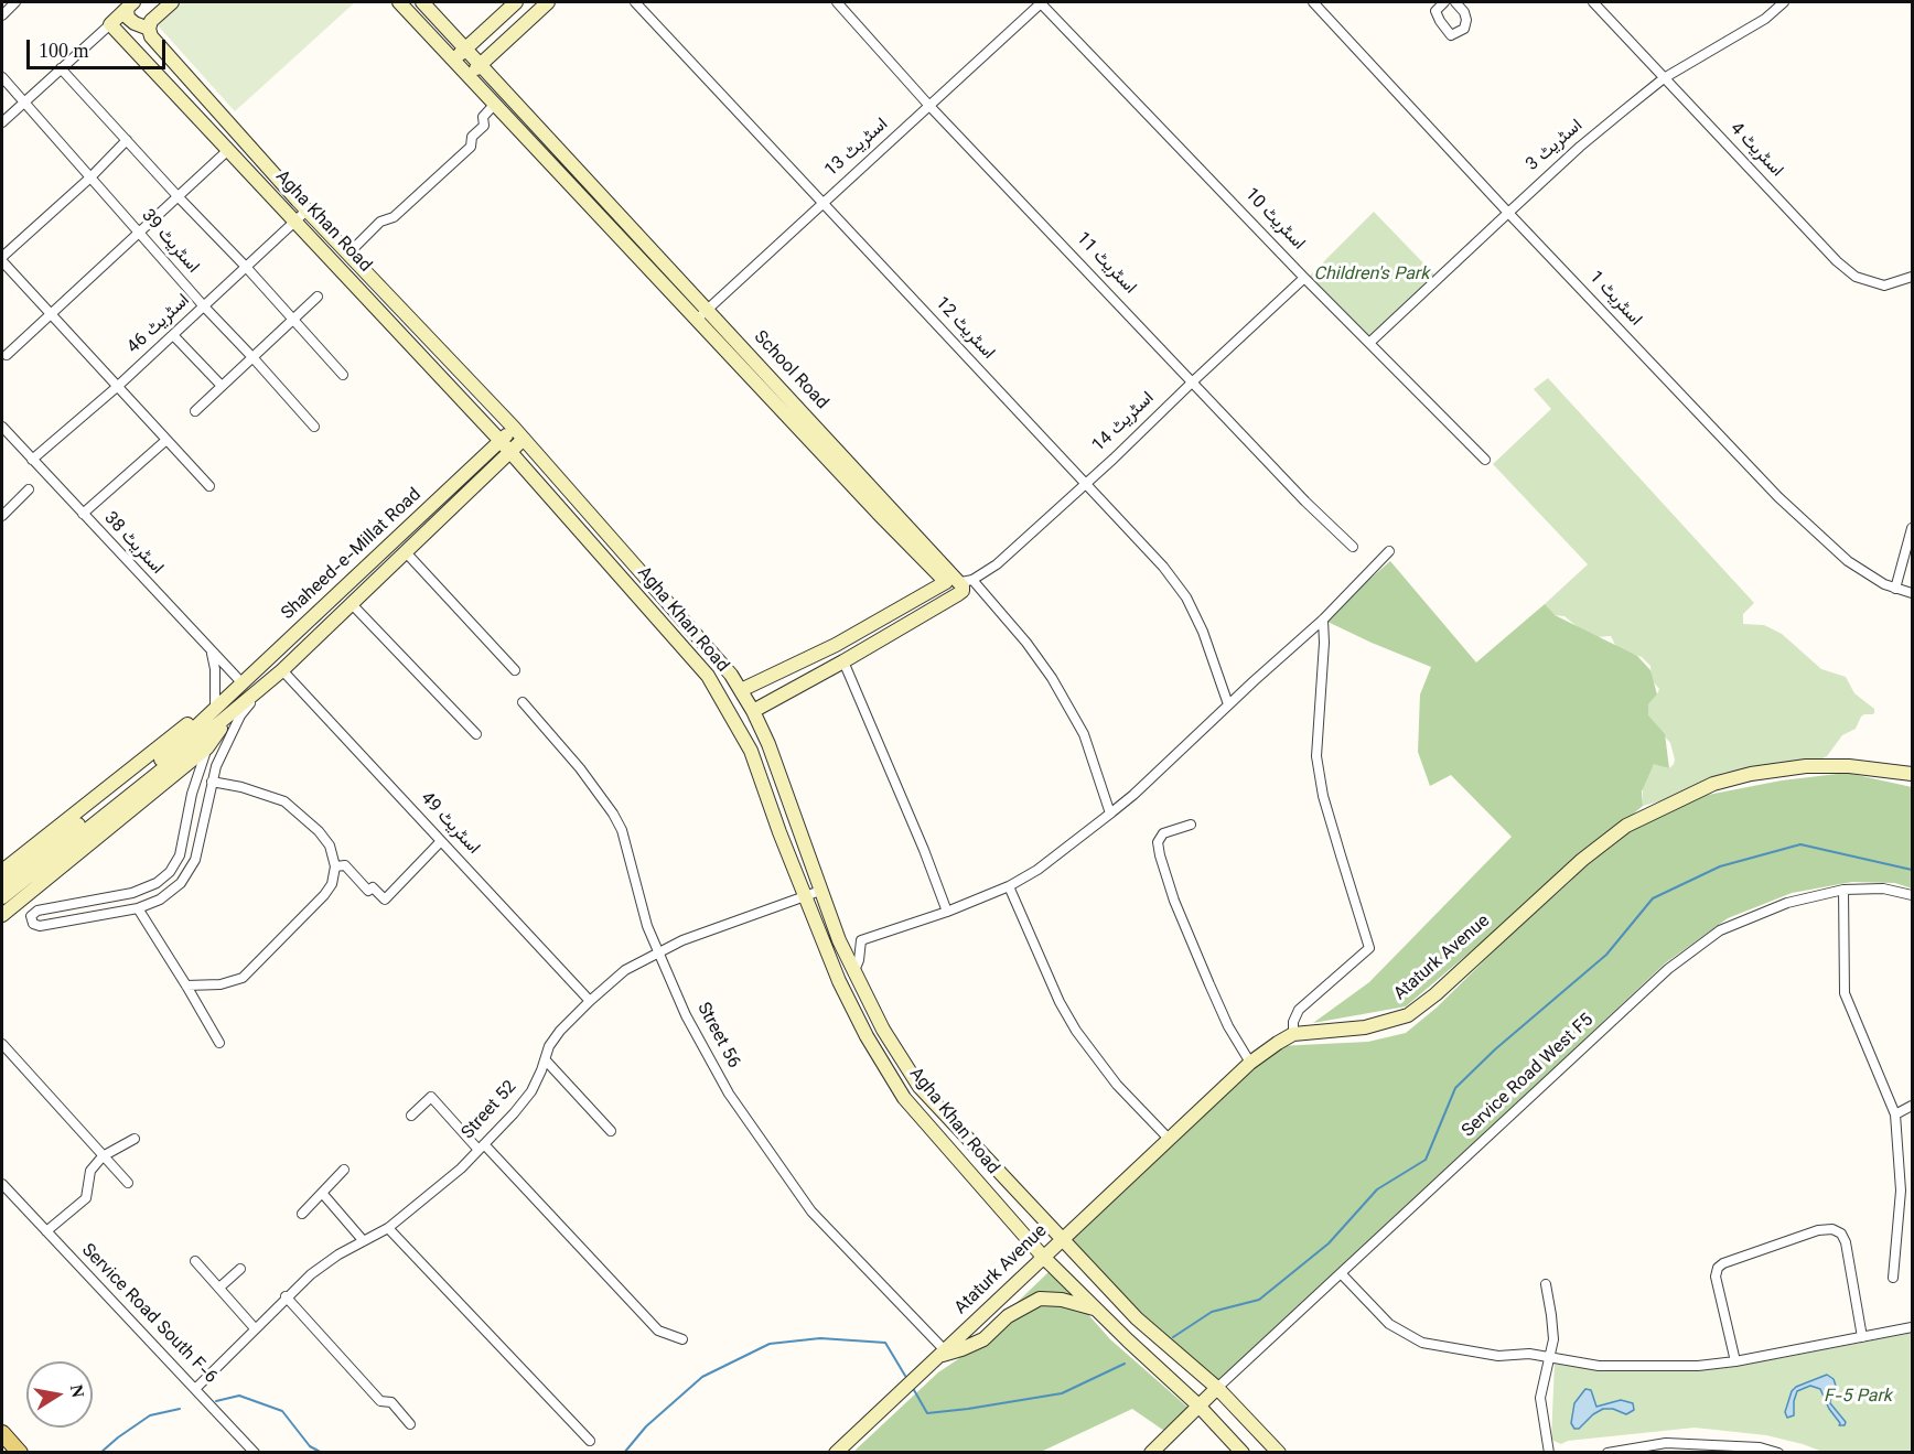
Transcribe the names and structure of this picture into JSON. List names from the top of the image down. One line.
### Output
{"streets":{"street":["اسٹریٹ 3","اسٹریٹ 13","اسٹریٹ 4","اسٹریٹ 10","Agha Khan Road","اسٹریٹ 39","اسٹریٹ 11","اسٹریٹ 1","اسٹریٹ 46","اسٹریٹ 12","School Road","اسٹریٹ 14","اسٹریٹ 38","Shaheed-e-Millat Road","اسٹریٹ 49","Ataturk Avenue","Street 56","Service Road West F5","Street 52","Service Road South F-6"]},"crossings":[["اسٹریٹ 3","اسٹریٹ 4"],["اسٹریٹ 3","اسٹریٹ 10"],["اسٹریٹ 3","اسٹریٹ 1"],["اسٹریٹ 13","اسٹریٹ 10"],["اسٹریٹ 13","اسٹریٹ 11"],["اسٹریٹ 13","اسٹریٹ 12"],["اسٹریٹ 13","School Road"],["اسٹریٹ 10","اسٹریٹ 14"],["Agha Khan Road","اسٹریٹ 46"],["Agha Khan Road","Shaheed-e-Millat Road"],["Agha Khan Road","Ataturk Avenue"],["Agha Khan Road","Service Road West F5"],["Agha Khan Road","Street 52"],["اسٹریٹ 39","اسٹریٹ 46"],["اسٹریٹ 11","اسٹریٹ 14"],["اسٹریٹ 46","اسٹریٹ 38"],["اسٹریٹ 12","اسٹریٹ 14"],["School Road","اسٹریٹ 14"],["اسٹریٹ 38","Shaheed-e-Millat Road"],["Shaheed-e-Millat Road","اسٹریٹ 49"],["اسٹریٹ 49","Street 52"],["Ataturk Avenue","Street 56"],["Street 56","Street 52"],["Street 52","Service Road South F-6"]],"parks":["Children's Park","F-5 Park"],"scale_bar":"100 m","north":"right"}
